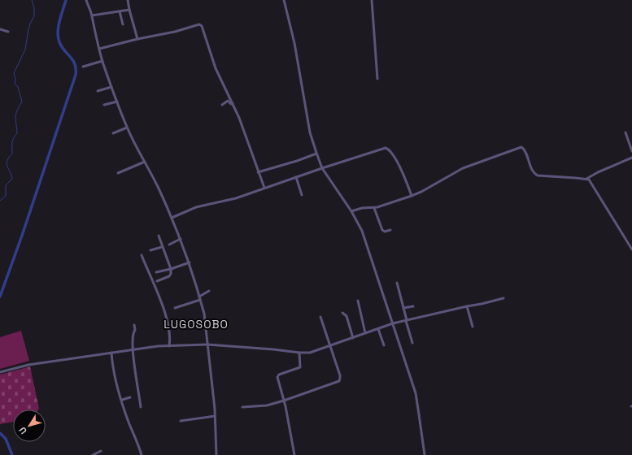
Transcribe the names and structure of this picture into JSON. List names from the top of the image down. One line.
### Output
{"districts":["LUGOSOBO"],"north":"bottom left"}
